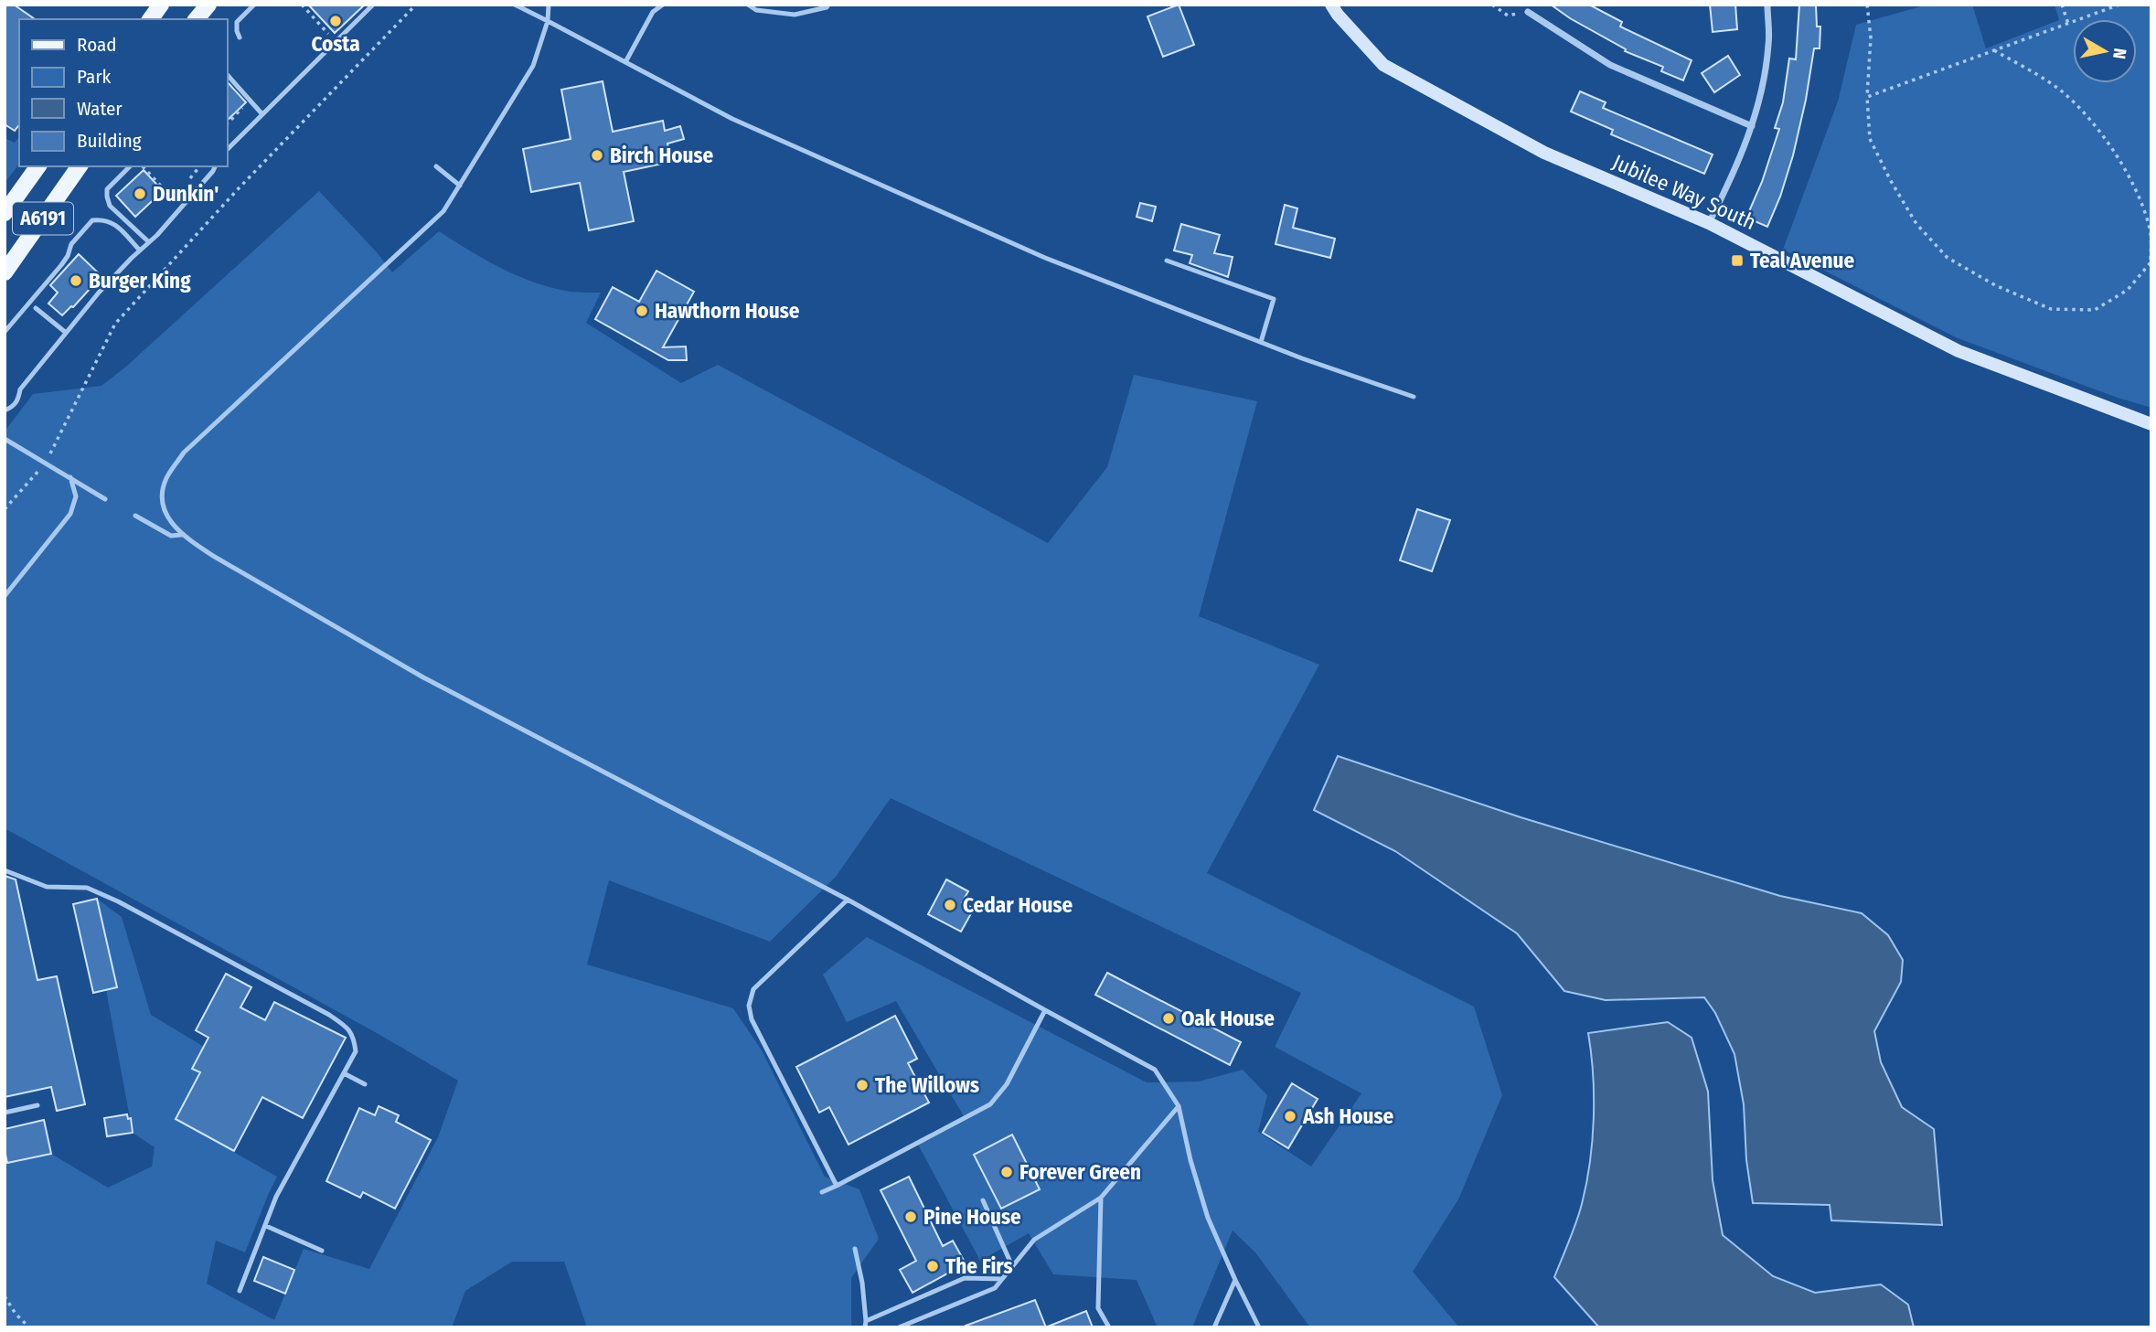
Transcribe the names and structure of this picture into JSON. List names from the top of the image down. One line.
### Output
{"streets":{"main road":["A6191"],"street":["Jubilee Way South"]},"places":{"other":["Costa","Birch House","Dunkin'","Burger King","Hawthorn House","Cedar House","Oak House","The Willows","Ash House","Forever Green","Pine House","The Firs"],"transit":["Teal Avenue"]},"legend":["Road","Park","Water","Building"],"north":"right"}
